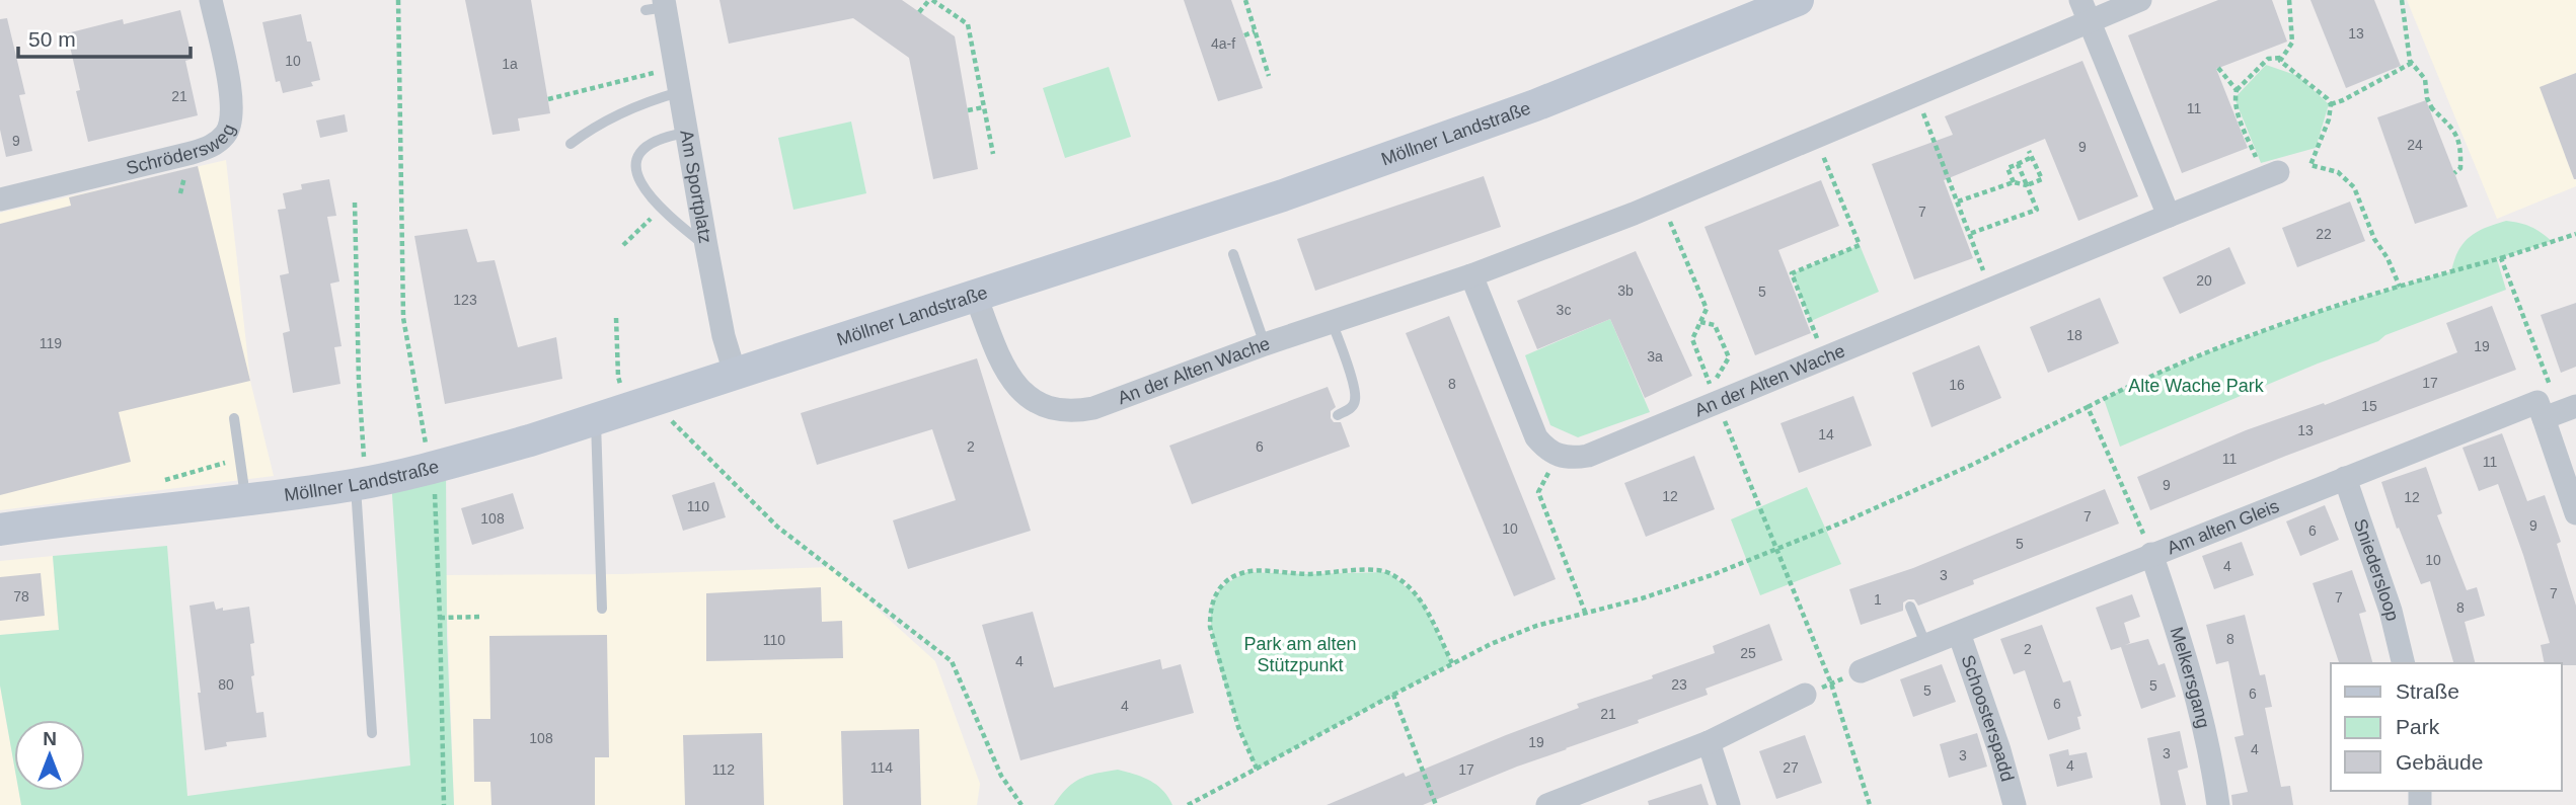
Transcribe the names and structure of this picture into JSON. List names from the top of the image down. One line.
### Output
{"streets":{"main road":["Möllner Landstraße"],"street":["Schrödersweg","Am Sportplatz","An der Alten Wache","Am alten Gleis","Sniedersloop","Melkersgang","Schoosterspadd"]},"crossings":[["Möllner Landstraße","Am Sportplatz"],["Möllner Landstraße","An der Alten Wache"],["Am alten Gleis","Sniedersloop"],["Am alten Gleis","Melkersgang"],["Am alten Gleis","Schoosterspadd"]],"parks":["Alte Wache Park","Park am alten Stützpunkt"],"house_numbers":["13","4a-f","10","1a","21","11","9","24","9","7","22","20","3b","5","123","3c","18","119","19","3a","17","8","16","15","13","14","2","6","11","11","9","12","12","110","7","108","9","10","6","5","10","4","3","7","78","7","1","8","8","110","2","25","4","80","23","5","5","6","6","4","21","108","19","4","3","3","4","114","27","112","17"],"legend":["Straße","Park","Gebäude"],"scale_bar":"50 m","north":"top"}
